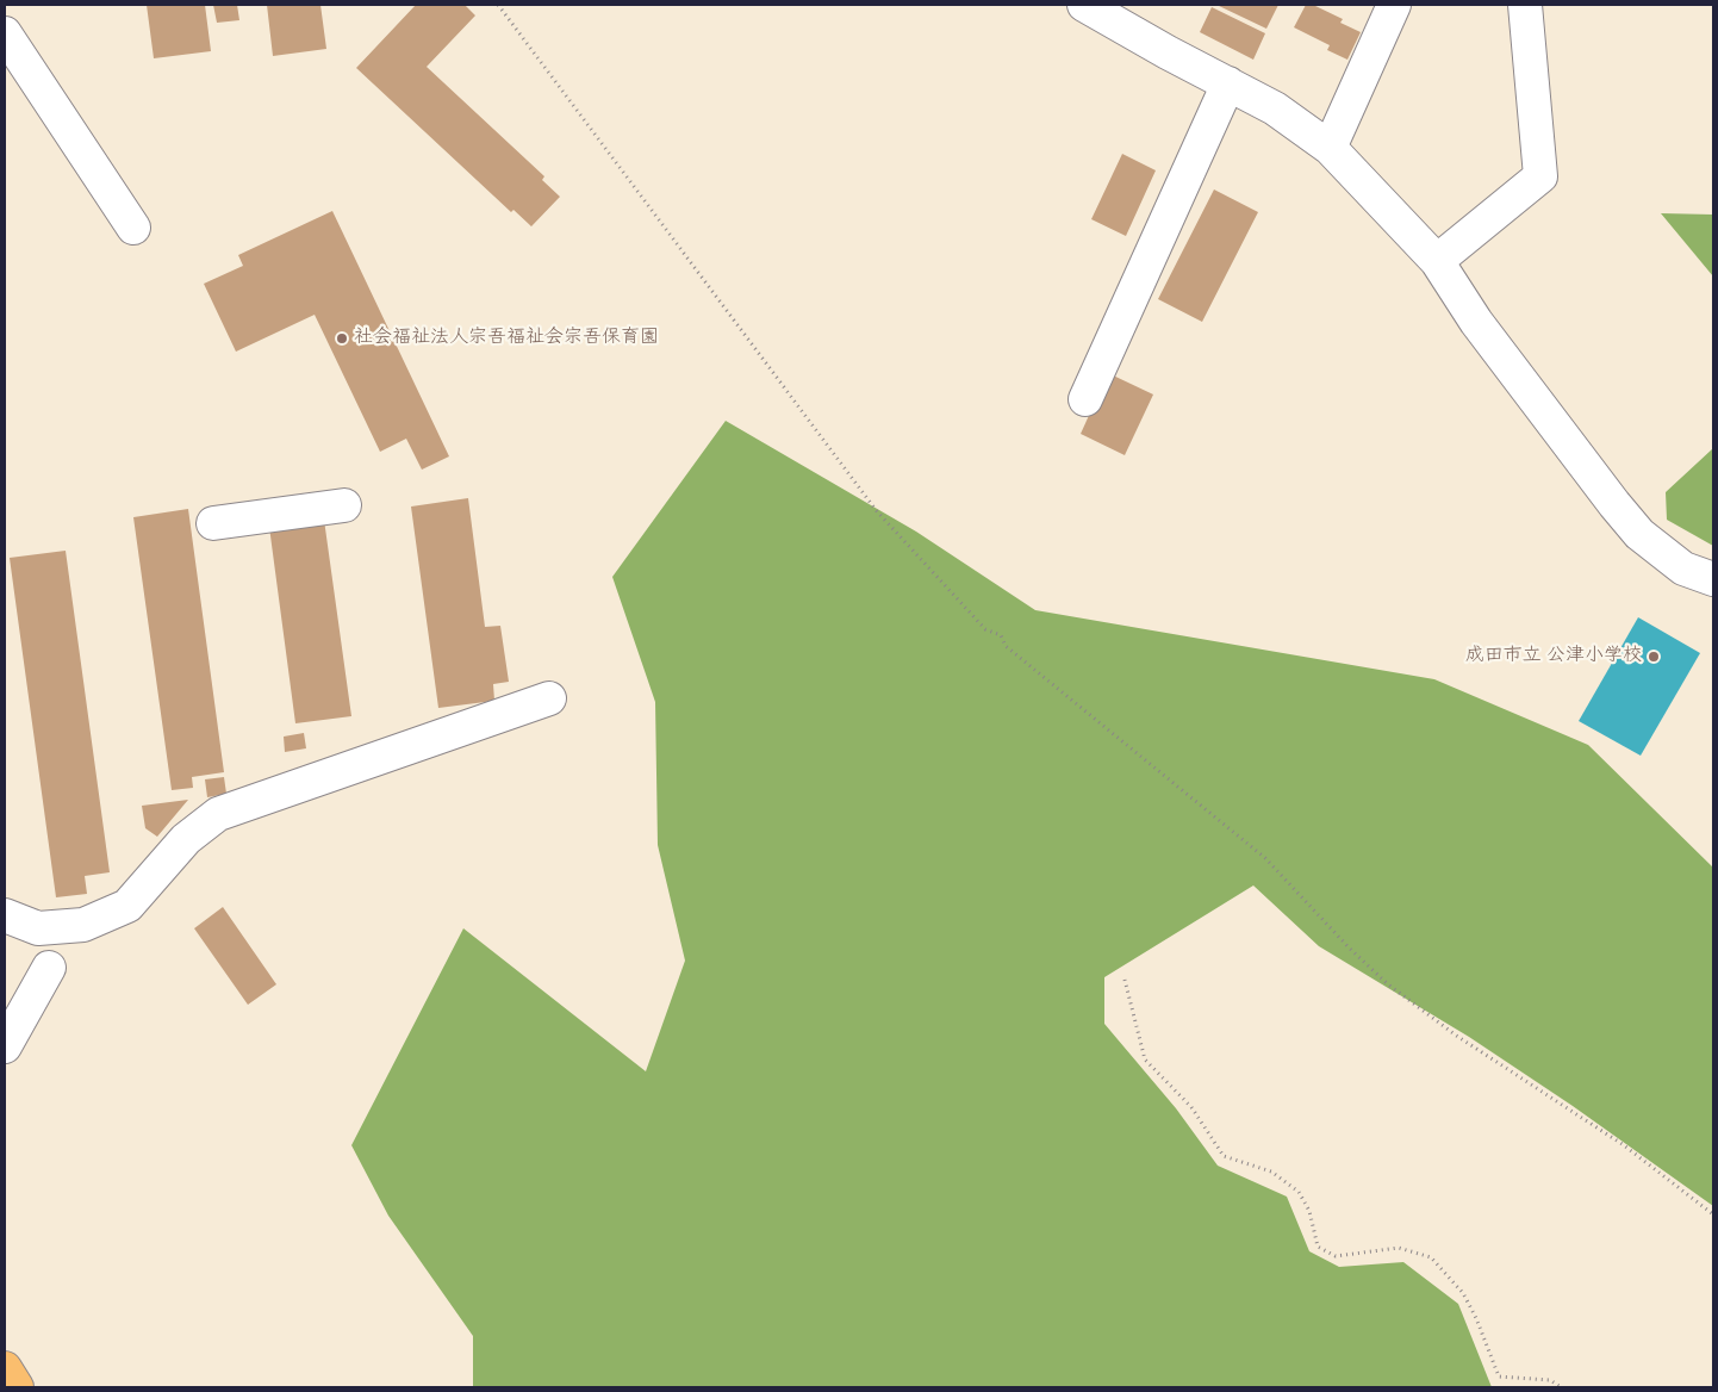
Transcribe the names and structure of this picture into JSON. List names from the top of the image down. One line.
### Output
{"places":["社会福祉法人宗吾福祉会宗吾保育園","成田市立 公津小学校"]}
